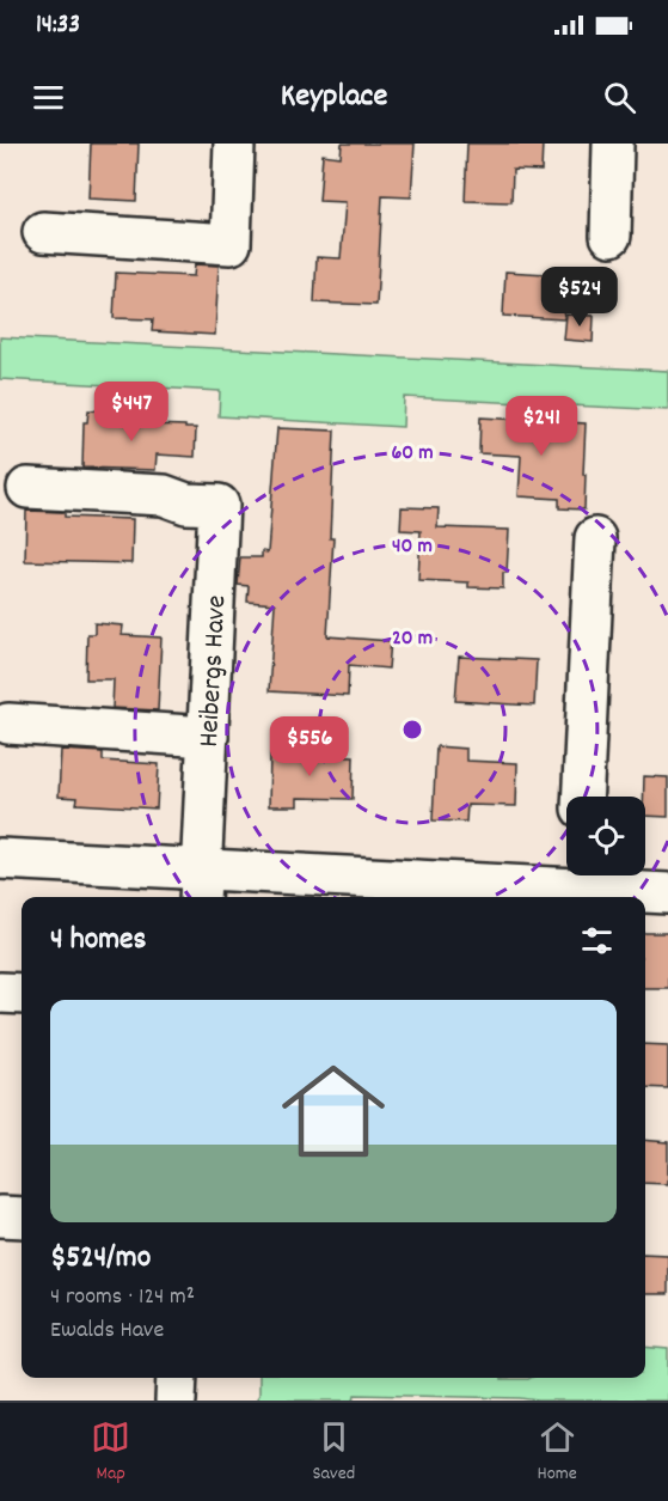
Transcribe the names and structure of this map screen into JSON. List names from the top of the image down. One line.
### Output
{"streets":{"street":["Heibergs Have"]},"page":{"status":"14:33","header":"Keyplace","price":["$524","$447","$241","$556"],"heading":"4 homes","list":[{"name":"$524/mo","note":"4 rooms · 124 m² · Ewalds Have"}],"tabs":["Map","Saved","Home"]},"rings":["60 m","40 m","20 m"]}
